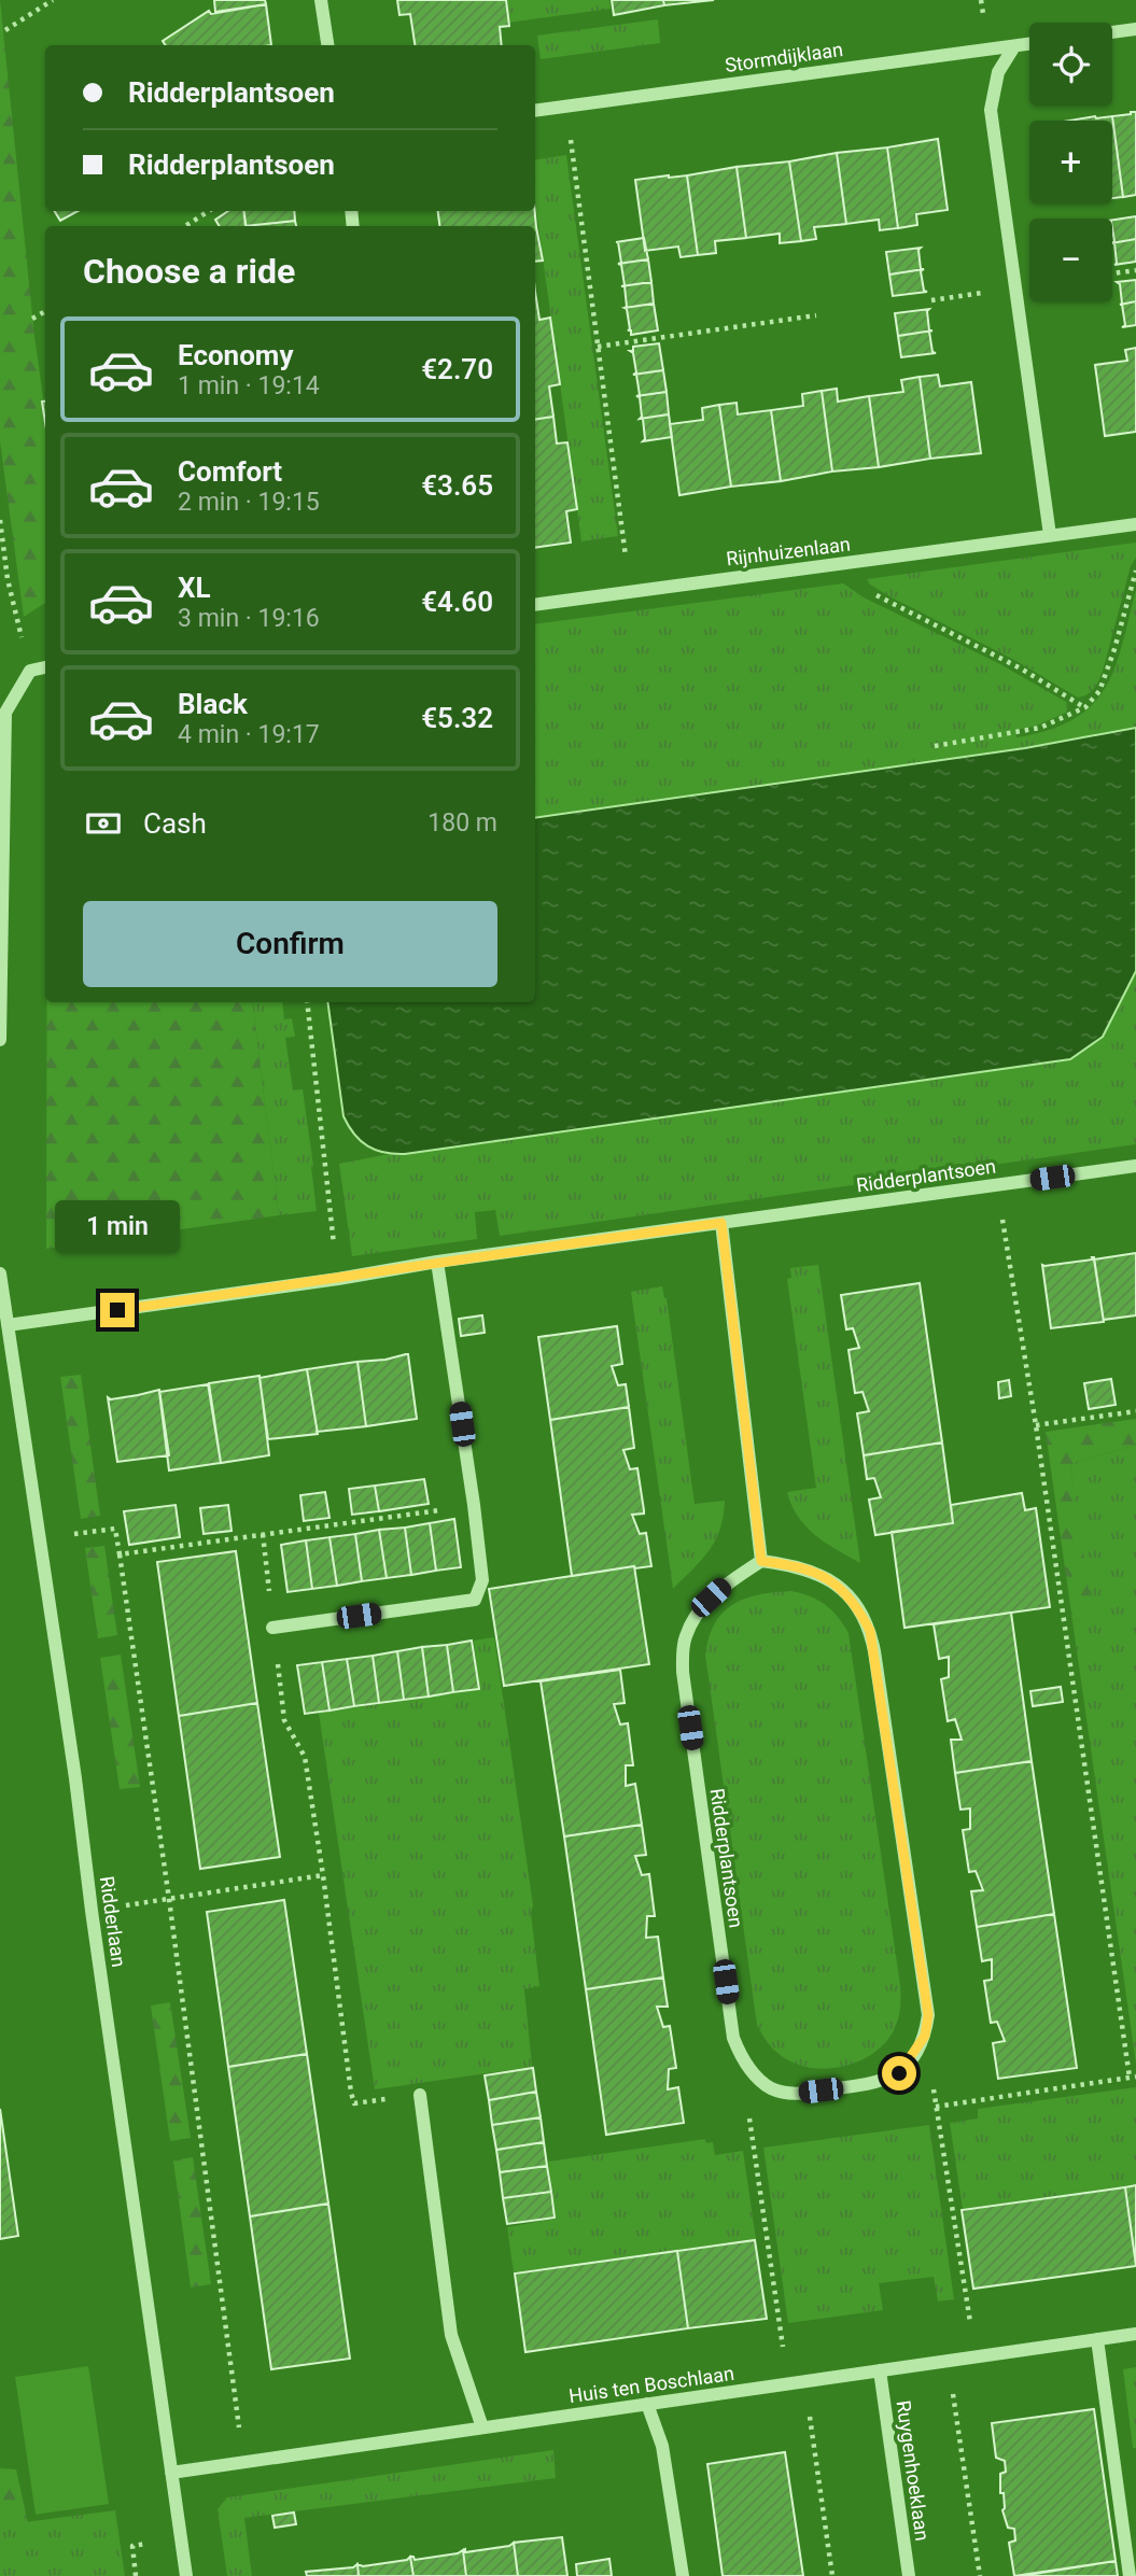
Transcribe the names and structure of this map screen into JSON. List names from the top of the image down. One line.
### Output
{"streets":{"street":["Stormdijklaan","Rijnhuizenlaan","Ridderplantsoen","Ridderlaan","Huis ten Boschlaan","Ruygenhoeklaan"]},"crossings":[["Ridderplantsoen","Ridderlaan"],["Ridderlaan","Huis ten Boschlaan"],["Huis ten Boschlaan","Ruygenhoeklaan"]],"page":{"map_buttons":["+","−"],"banner":["Ridderplantsoen","Ridderplantsoen"],"heading":"Choose a ride","list":[{"name":"Economy","note":"1 min · 19:14","value":"€2.70"},{"name":"Comfort","note":"2 min · 19:15","value":"€3.65"},{"name":"XL","note":"3 min · 19:16","value":"€4.60"},{"name":"Black","note":"4 min · 19:17","value":"€5.32"}],"pay":["Cash","180 m"],"buttons":"Confirm","bubble":"1 min"}}
